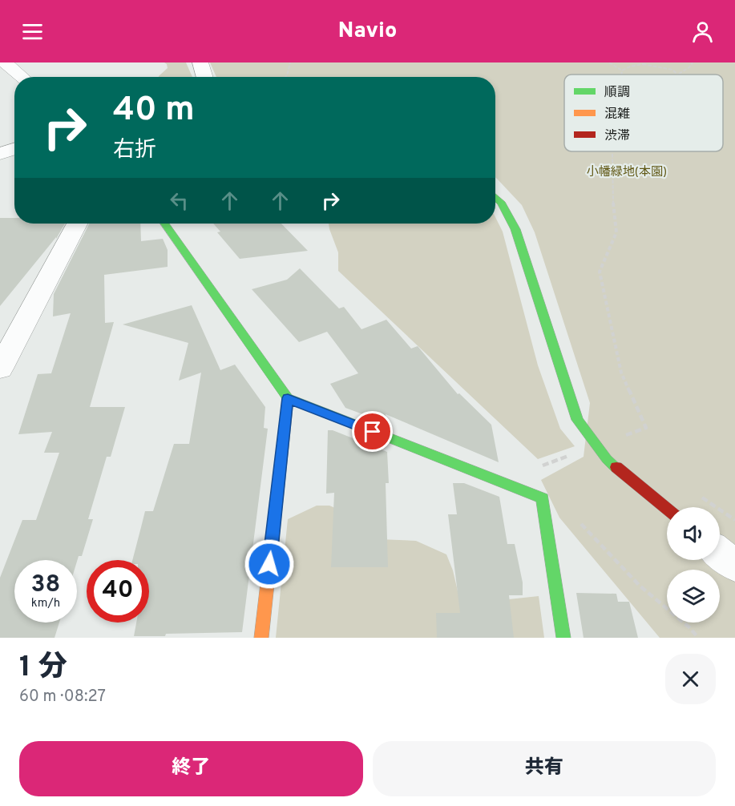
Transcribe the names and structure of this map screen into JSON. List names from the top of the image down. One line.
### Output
{"parks":["小幡緑地(本園)"],"legend":["順調","混雑","渋滞"],"page":{"header":"Navio","turn":["40 m","右折"],"speed":"38 km/h","limit":"40","heading":["1 分","60 m · 08:27"],"buttons":["終了","共有"]}}
